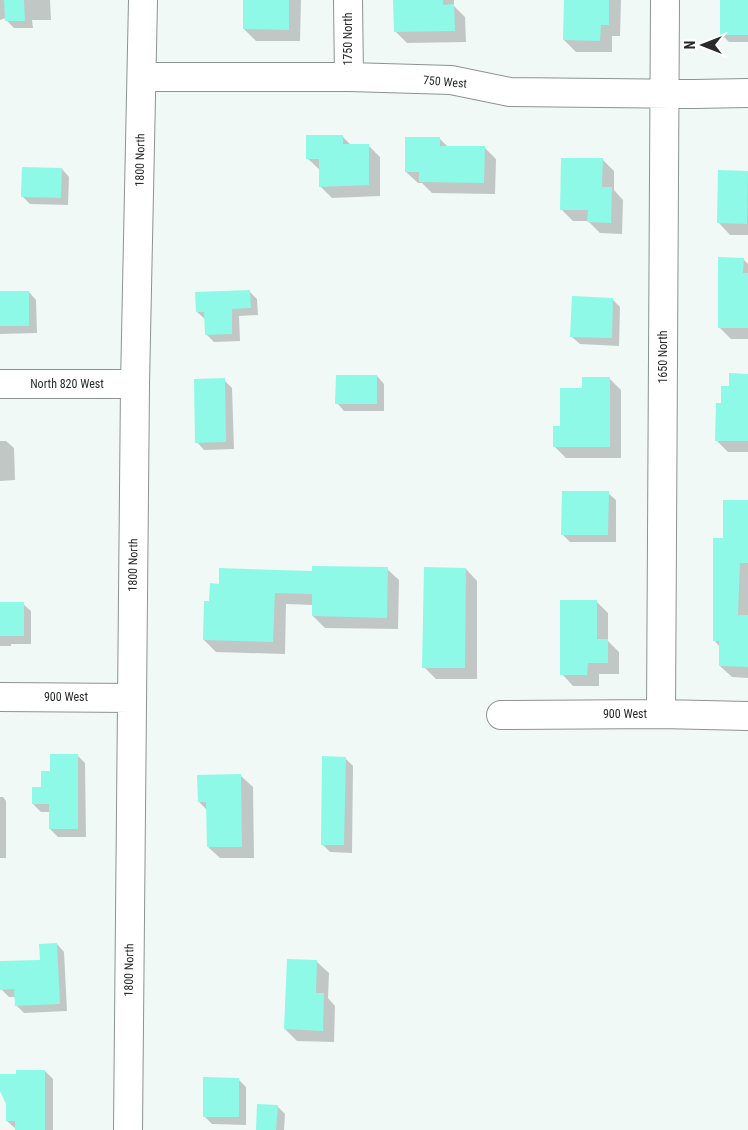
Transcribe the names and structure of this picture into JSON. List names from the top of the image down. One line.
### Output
{"streets":{"street":["1750 North","750 West","1800 North","1650 North","North 820 West","900 West"]},"crossings":[["1750 North","750 West"],["750 West","1800 North"],["750 West","1650 North"],["1800 North","North 820 West"],["1800 North","900 West"],["1650 North","900 West"]],"north":"left"}
